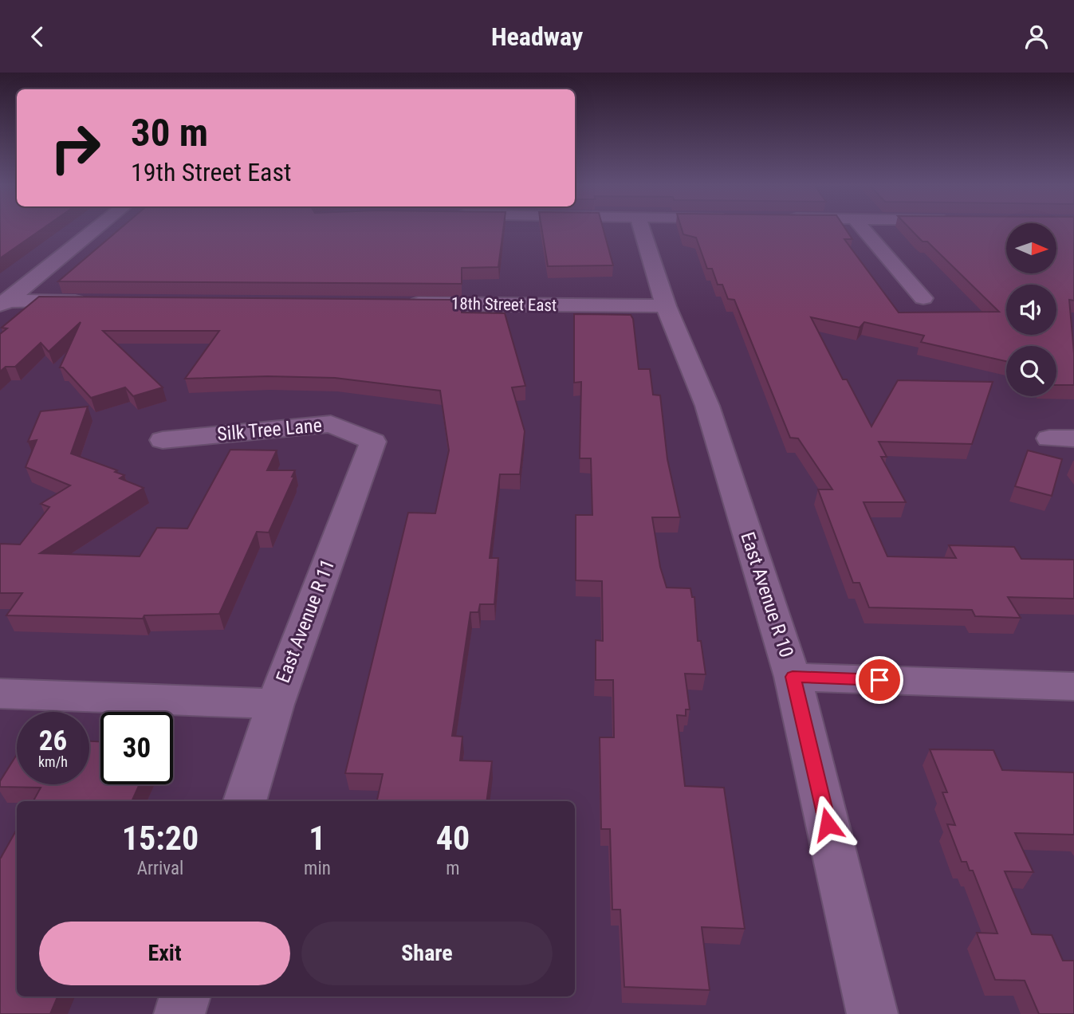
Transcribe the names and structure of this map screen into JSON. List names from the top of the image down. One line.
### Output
{"streets":{"street":["18th Street East","Silk Tree Lane","East Avenue R 10","East Avenue R 11"]},"crossings":[["18th Street East","East Avenue R 10"],["Silk Tree Lane","East Avenue R 11"]],"north":"right","page":{"header":"Headway","turn":["30 m","19th Street East"],"speed":"26 km/h","limit":"30","eta":["15:20","Arrival","1","min","40","m"],"buttons":["Exit","Share"]}}
